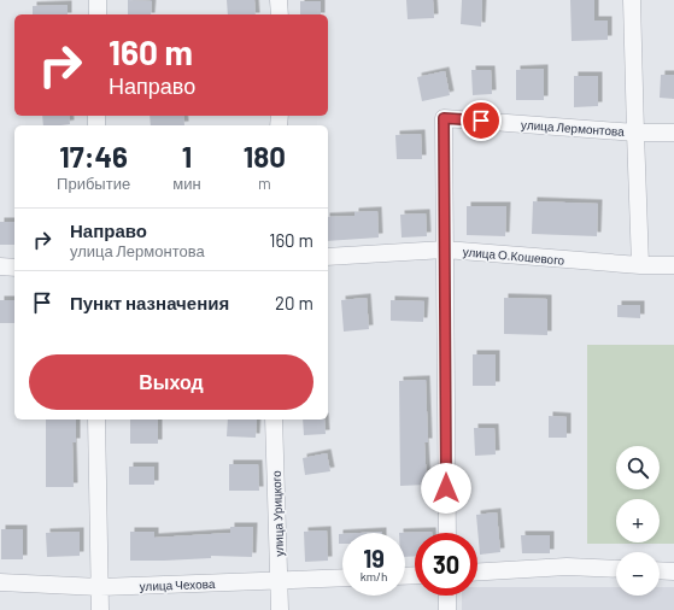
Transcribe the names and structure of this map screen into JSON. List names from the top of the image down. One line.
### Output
{"streets":{"street":["улица Лермонтова","улица О.Кошевого","улица Урицкого","улица Чехова"]},"crossings":[["улица Лермонтова","улица О.Кошевого"],["улица Урицкого","улица Чехова"]],"page":{"turn":["160 m","Направо"],"eta":["17:46","Прибытие","1","мин","180","m"],"list":[{"name":"Направо","note":"улица Лермонтова","value":"160 m"},{"name":"Пункт назначения","value":"20 m"}],"buttons":"Выход","map_buttons":["+","−"],"speed":"19 km/h","limit":"30"}}
